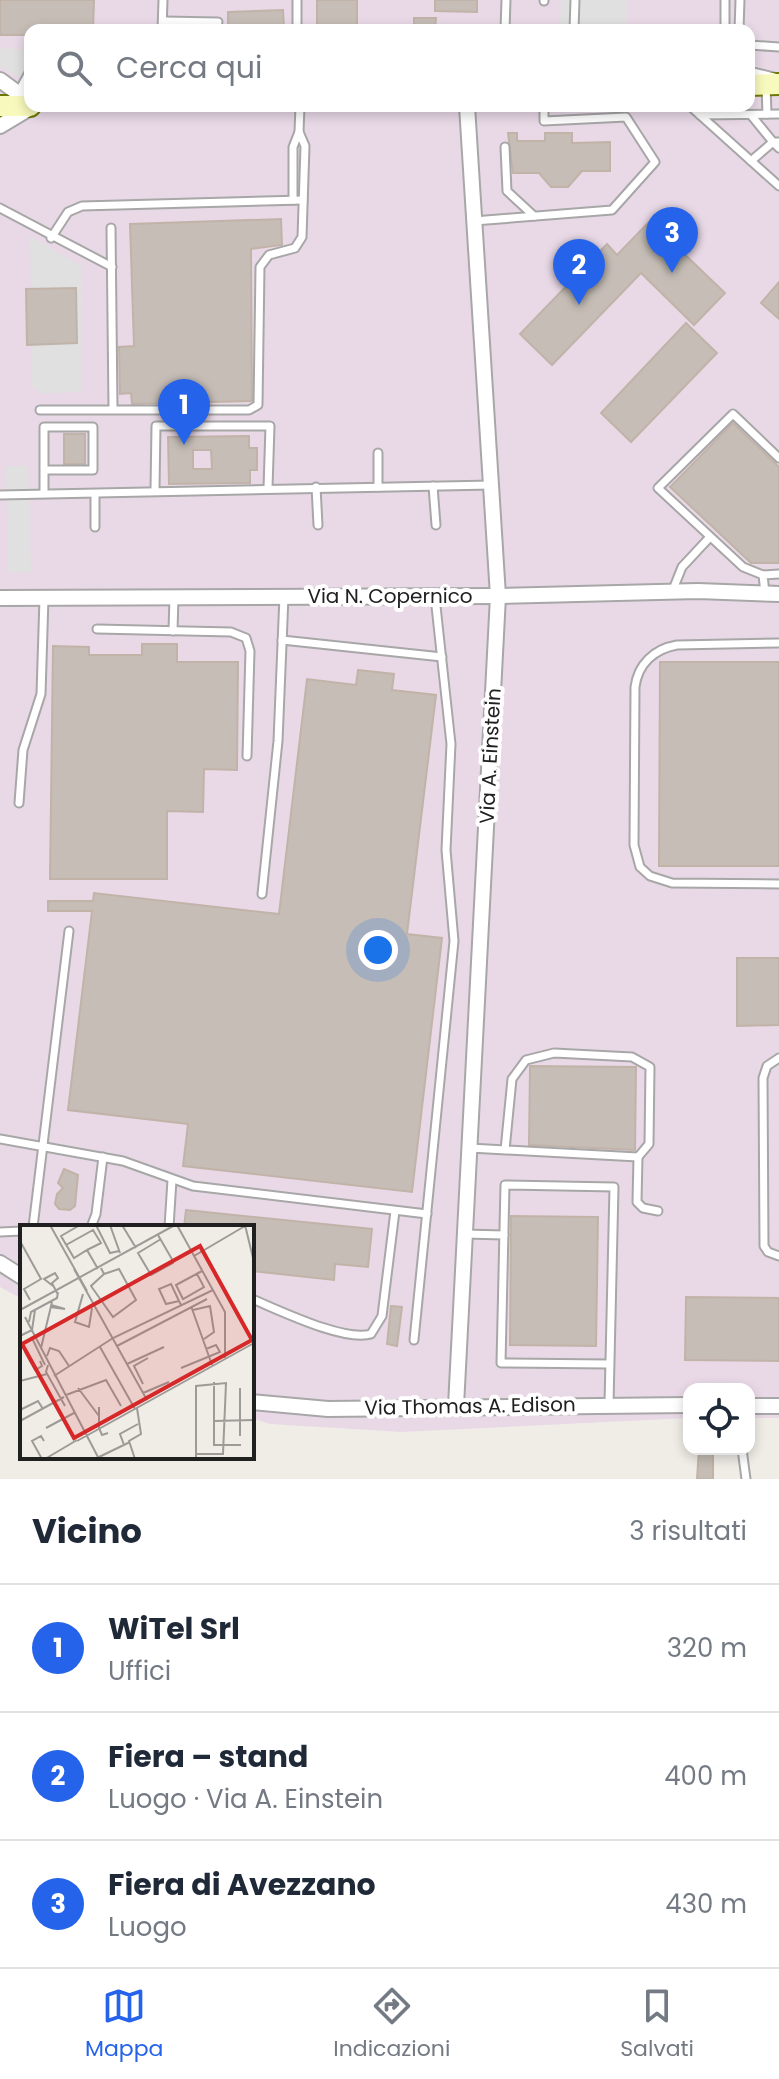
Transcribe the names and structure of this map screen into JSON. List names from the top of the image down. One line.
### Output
{"streets":{"street":["Via N. Copernico","Via A. Einstein","Via Thomas A. Edison"]},"crossings":[["Via N. Copernico","Via A. Einstein"],["Via A. Einstein","Via Thomas A. Edison"]],"page":{"search":"Cerca qui","pins":["3","2","1"],"heading":["Vicino","3 risultati"],"list":[{"mark":"1","name":"WiTel Srl","note":"Uffici","value":"320 m"},{"mark":"2","name":"Fiera – stand","note":"Luogo · Via A. Einstein","value":"400 m"},{"mark":"3","name":"Fiera di Avezzano","note":"Luogo","value":"430 m"}],"nav":["Mappa","Indicazioni","Salvati"]}}
